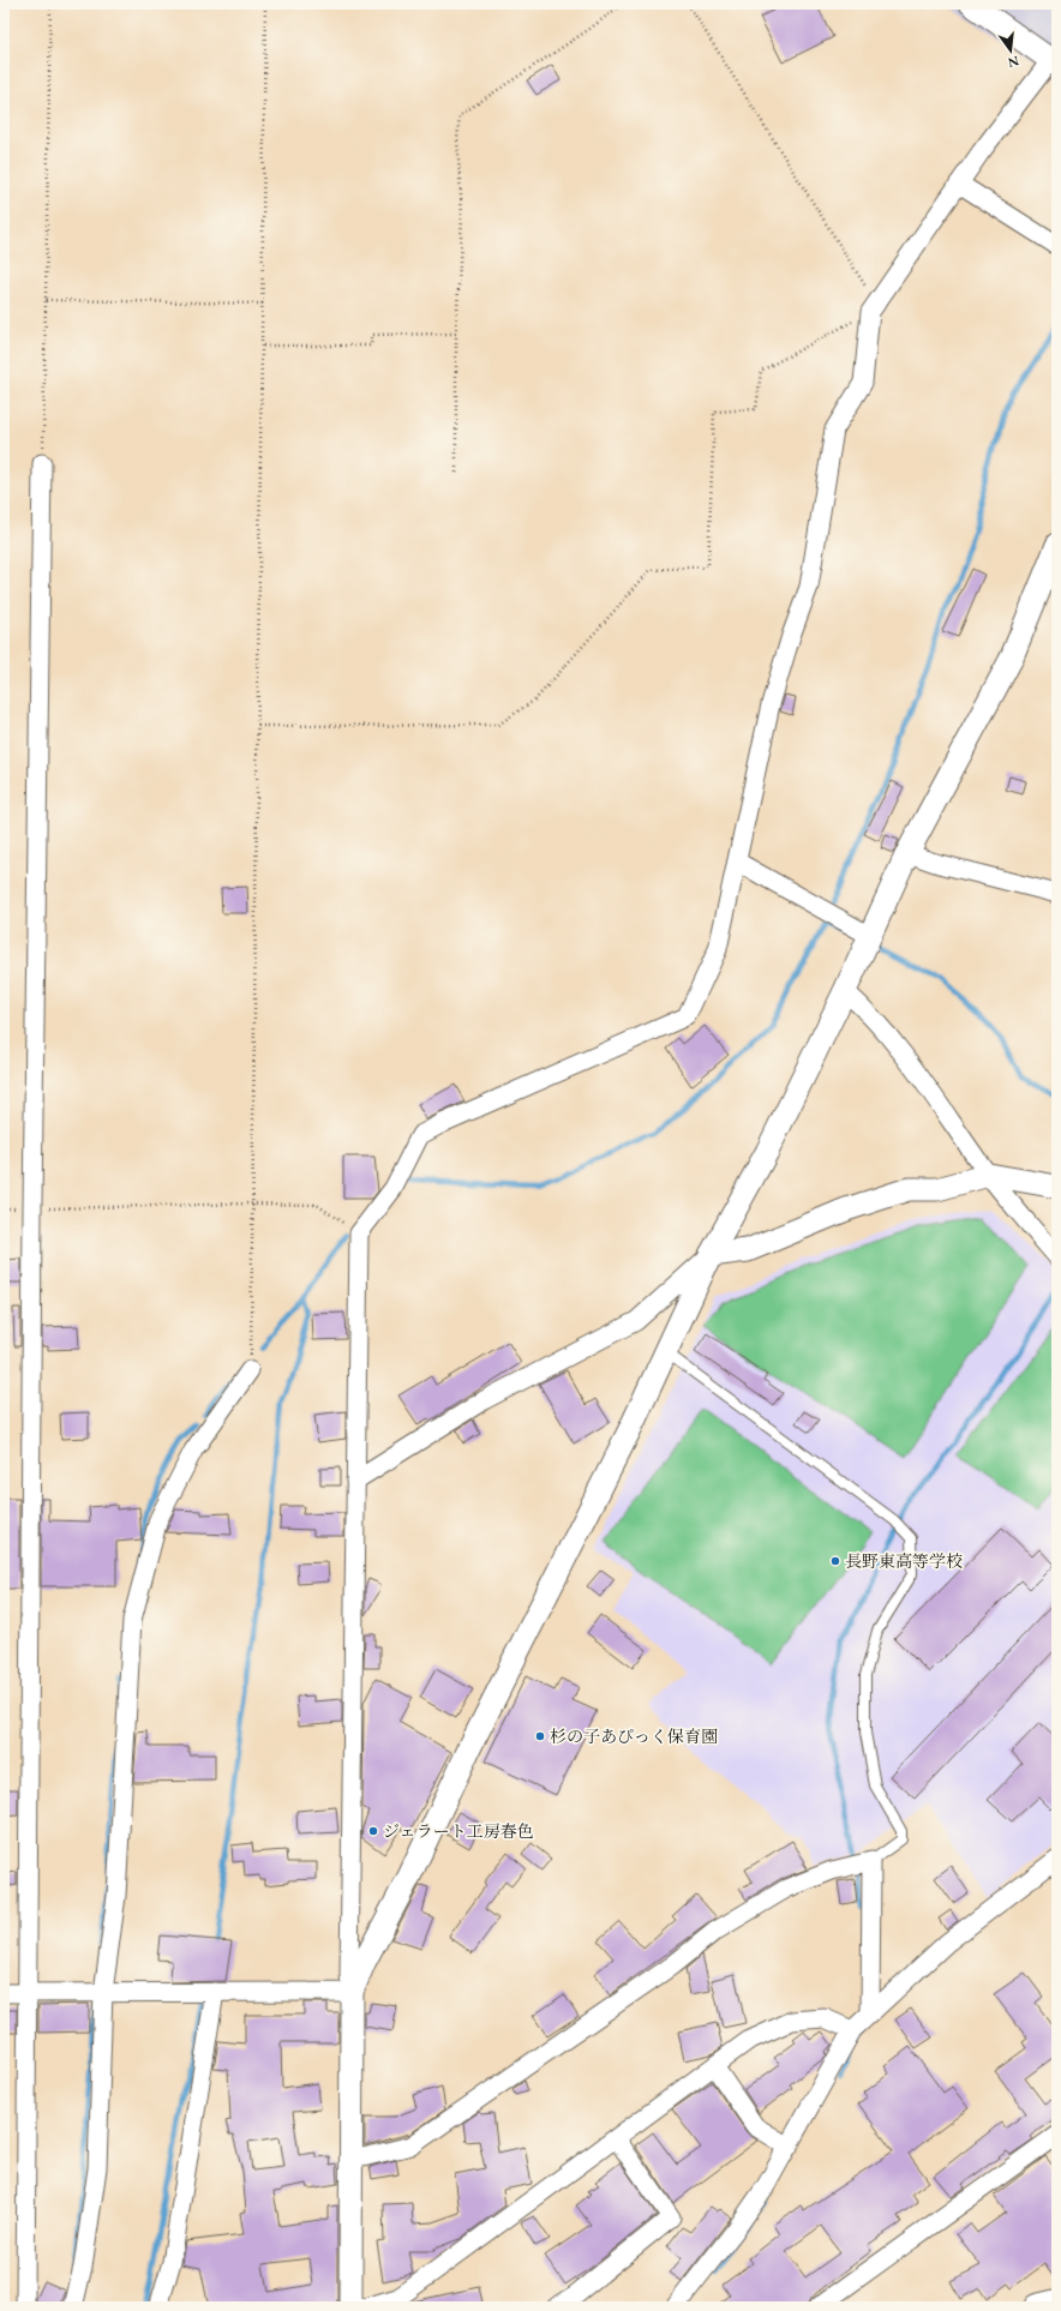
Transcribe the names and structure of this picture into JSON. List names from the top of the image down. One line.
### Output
{"places":["長野東高等学校","杉の子あぴっく保育園","ジェラート工房春色"],"north":"bottom"}
